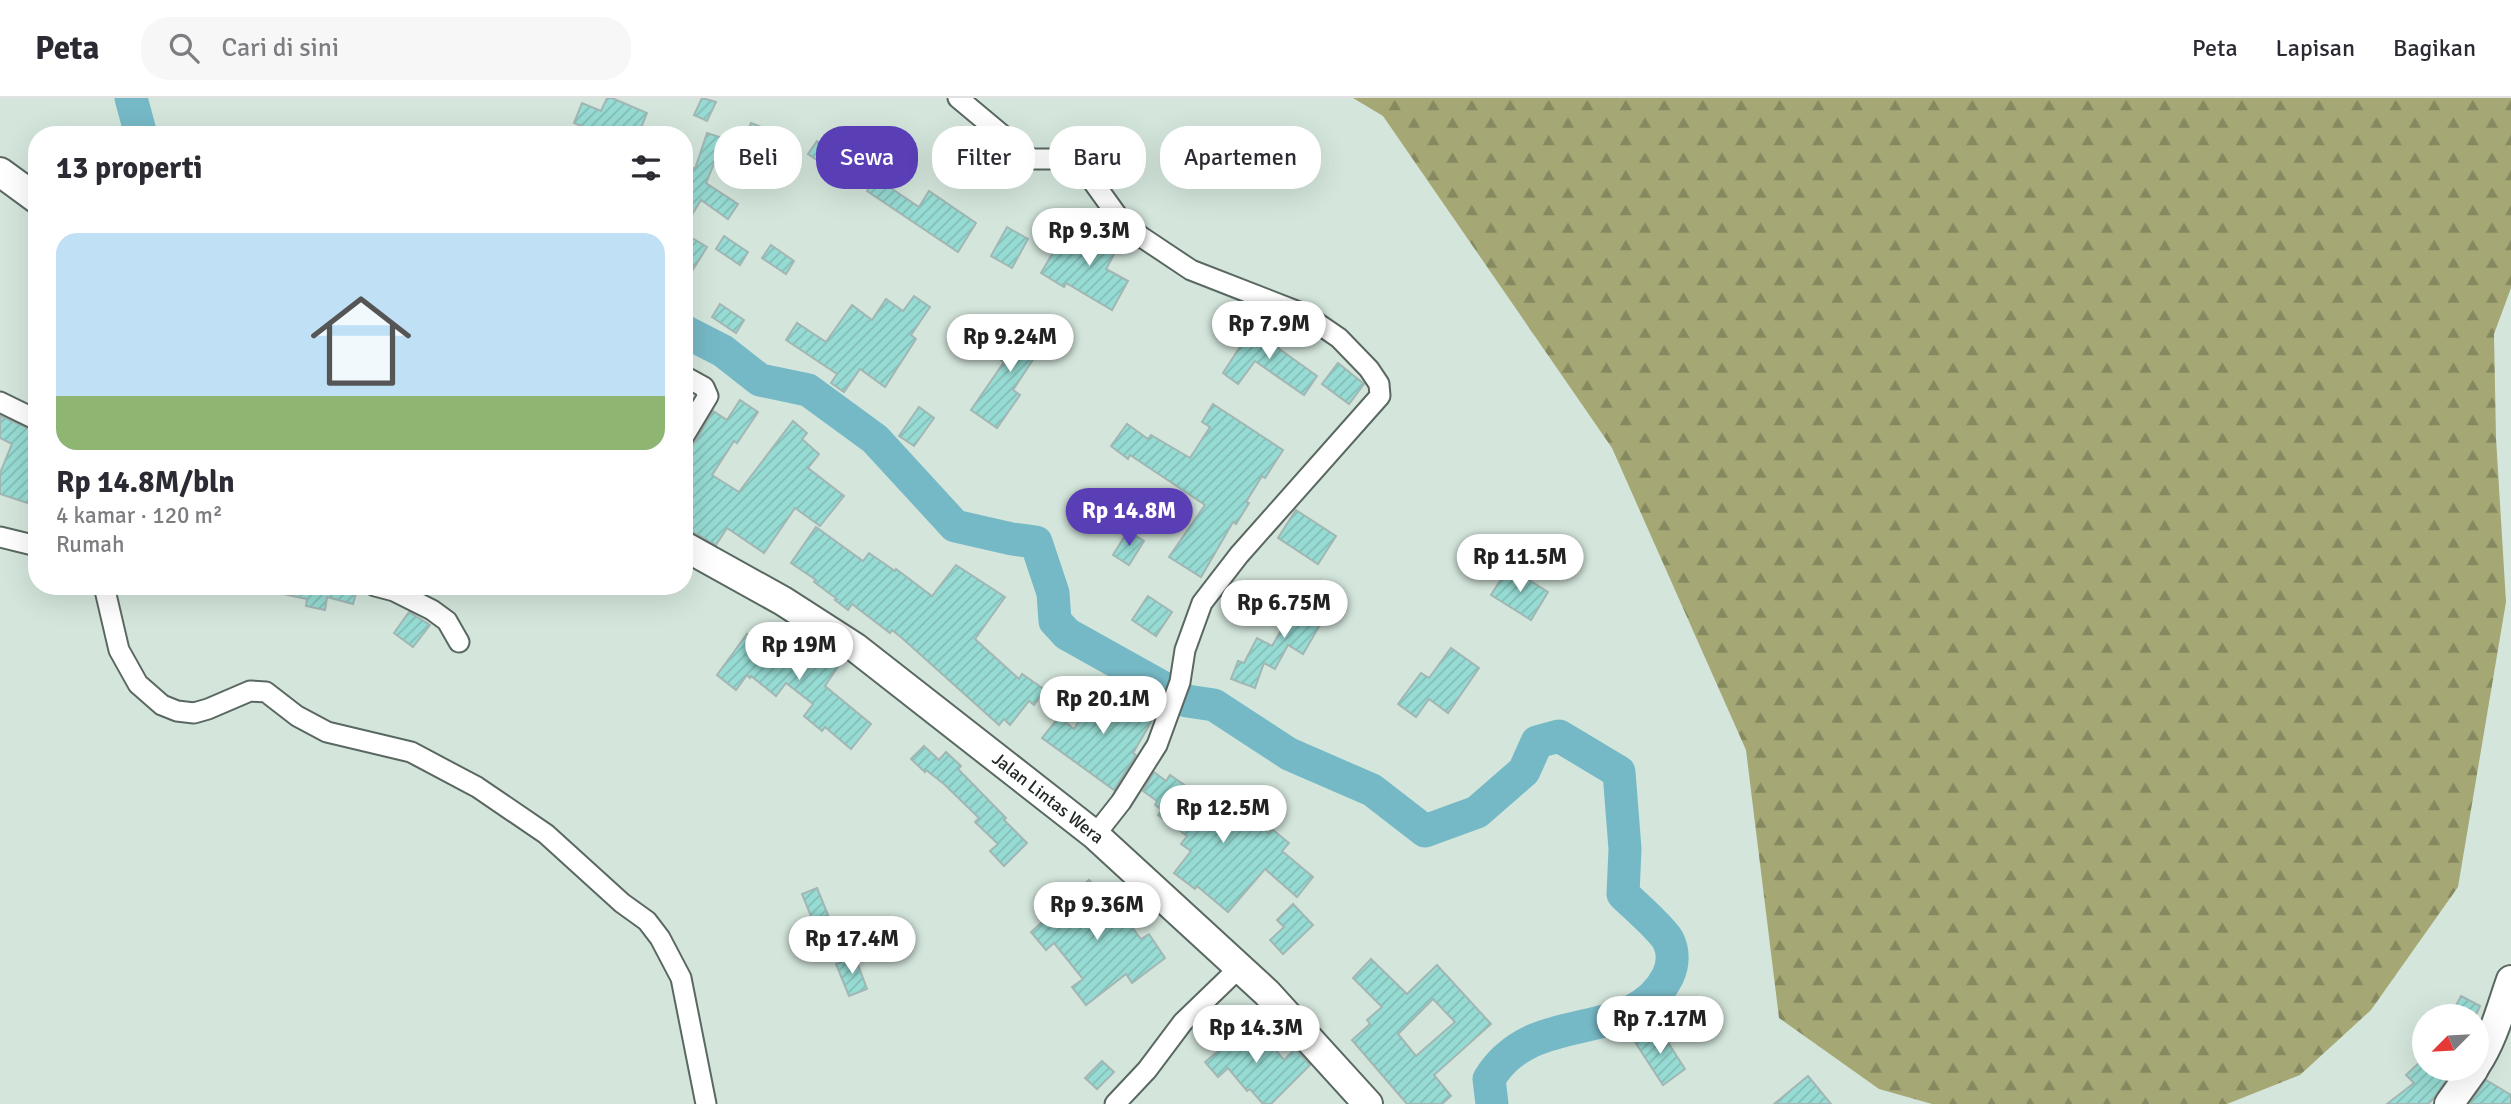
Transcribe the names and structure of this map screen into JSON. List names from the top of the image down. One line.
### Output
{"streets":{"main road":["Jalan Lintas Wera"]},"north":"bottom left","page":{"header":"Peta","search":"Cari di sini","nav":["Peta","Lapisan","Bagikan"],"chip":["Beli","Sewa","Filter","Baru","Apartemen"],"heading":"13 properti","price":["Rp 9.3M","Rp 7.9M","Rp 9.24M","Rp 14.8M","Rp 11.5M","Rp 6.75M","Rp 19M","Rp 20.1M","Rp 12.5M","Rp 9.36M","Rp 17.4M","Rp 7.17M","Rp 14.3M"],"list":[{"name":"Rp 14.8M/bln","note":"4 kamar · 120 m² · Rumah"}]}}
